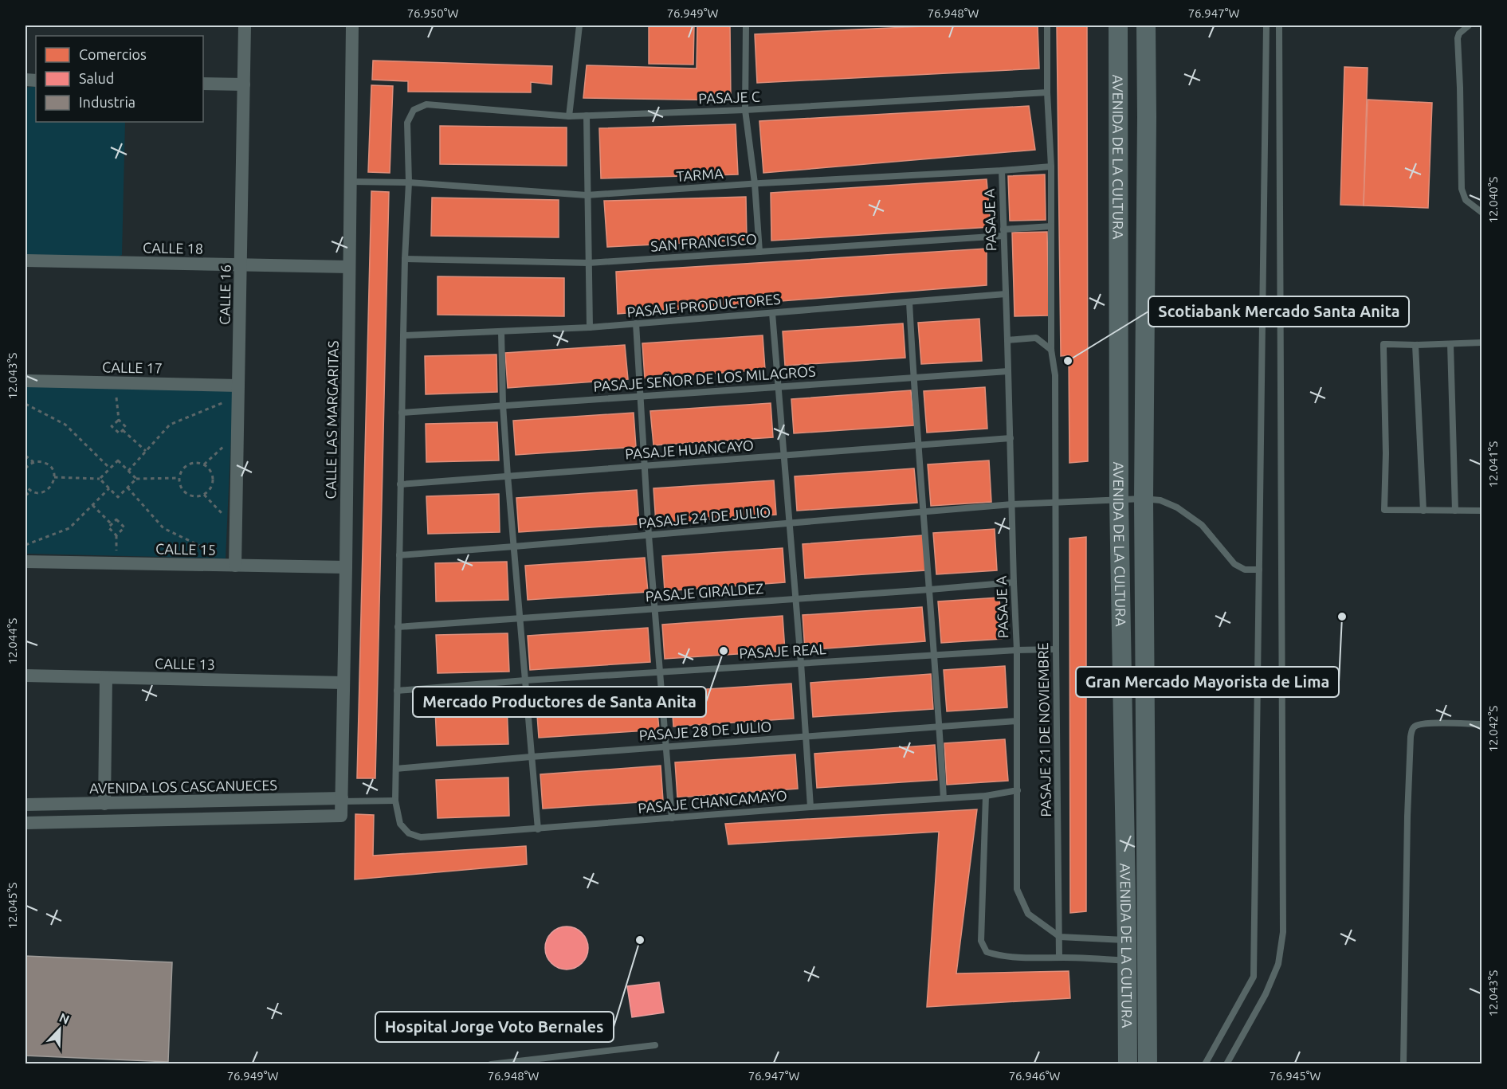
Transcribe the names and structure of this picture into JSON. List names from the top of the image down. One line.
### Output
{"streets":{"main road":["AVENIDA DE LA CULTURA"],"street":["CALLE 18","CALLE 16","CALLE 17","CALLE LAS MARGARITAS","CALLE 15","CALLE 13","AVENIDA LOS CASCANUECES"],"lane":["PASAJE C","TARMA","PASAJE A","SAN FRANCISCO","PASAJE PRODUCTORES","PASAJE SEÑOR DE LOS MILAGROS","PASAJE HUANCAYO","PASAJE 24 DE JULIO","PASAJE GIRALDEZ","PASAJE REAL","PASAJE 21 DE NOVIEMBRE","PASAJE 28 DE JULIO","PASAJE CHANCAMAYO"]},"crossings":[["PASAJE C","TARMA"],["AVENIDA DE LA CULTURA","PASAJE 24 DE JULIO"],["TARMA","PASAJE A"],["TARMA","CALLE LAS MARGARITAS"],["PASAJE A","SAN FRANCISCO"],["PASAJE A","PASAJE PRODUCTORES"],["PASAJE A","PASAJE SEÑOR DE LOS MILAGROS"],["PASAJE A","PASAJE HUANCAYO"],["PASAJE A","PASAJE 24 DE JULIO"],["PASAJE A","PASAJE GIRALDEZ"],["PASAJE A","PASAJE REAL"],["PASAJE A","PASAJE 21 DE NOVIEMBRE"],["PASAJE A","PASAJE 28 DE JULIO"],["PASAJE A","PASAJE CHANCAMAYO"],["CALLE 18","CALLE 16"],["CALLE 18","CALLE LAS MARGARITAS"],["CALLE 16","CALLE 17"],["CALLE 16","CALLE 15"],["CALLE LAS MARGARITAS","CALLE 15"],["CALLE LAS MARGARITAS","CALLE 13"],["CALLE LAS MARGARITAS","AVENIDA LOS CASCANUECES"],["PASAJE 24 DE JULIO","PASAJE 21 DE NOVIEMBRE"],["PASAJE REAL","PASAJE 21 DE NOVIEMBRE"]],"places":["Scotiabank Mercado Santa Anita","Gran Mercado Mayorista de Lima","Mercado Productores de Santa Anita","Hospital Jorge Voto Bernales"],"legend":["Comercios","Salud","Industria"],"north":"top right","coordinates":["76.950°W","76.949°W","76.948°W","76.947°W","12.040°S","12.043°S","12.041°S","12.044°S","12.042°S","12.045°S","76.946°W","76.945°W"]}
